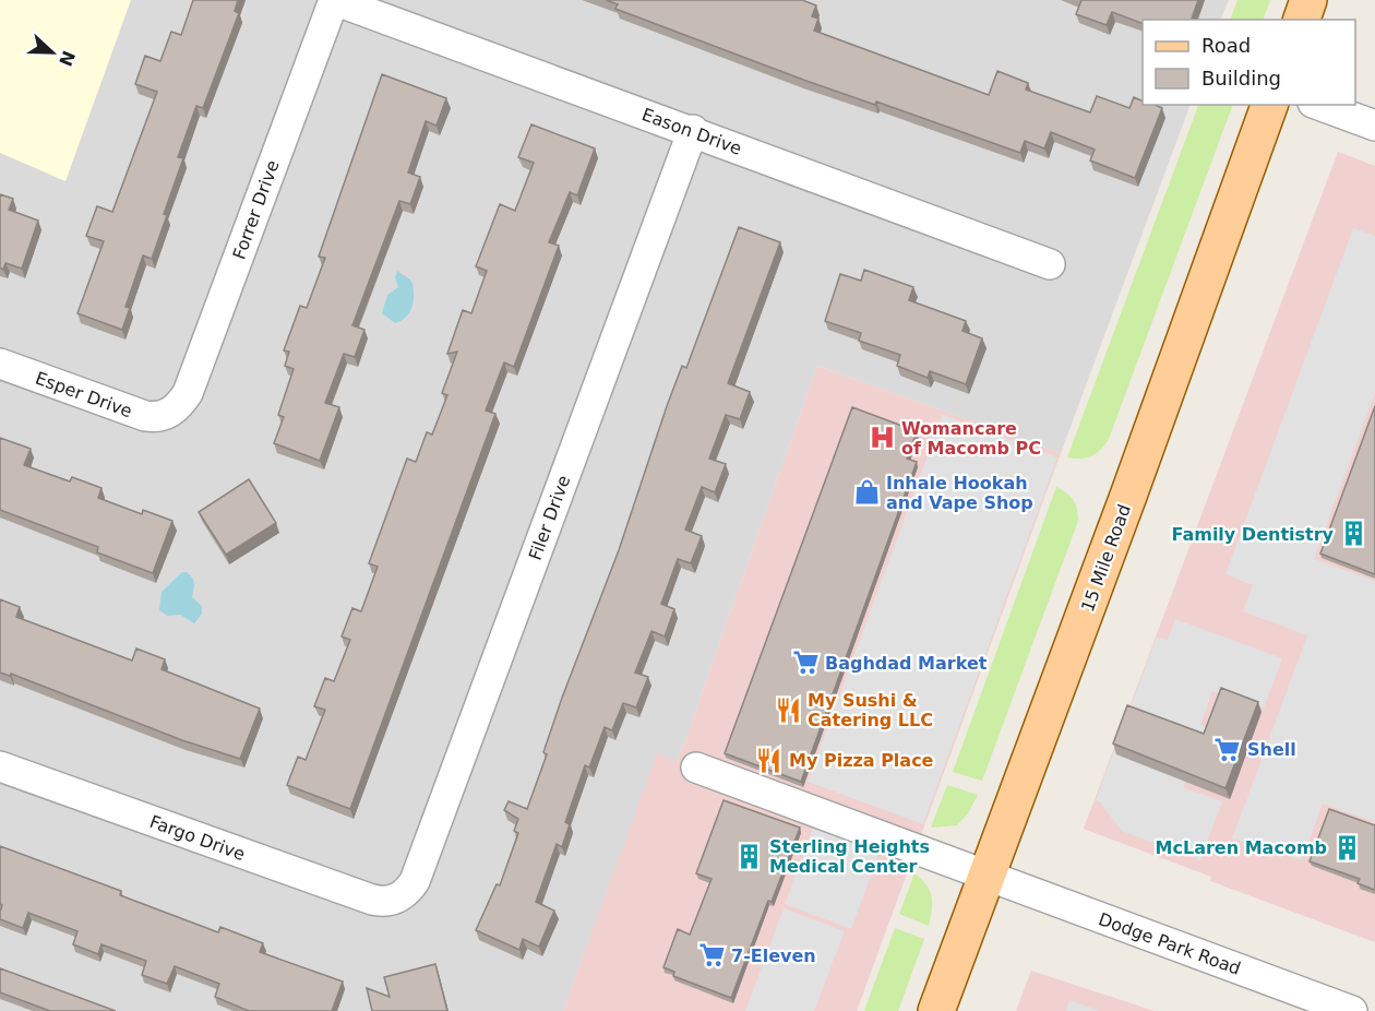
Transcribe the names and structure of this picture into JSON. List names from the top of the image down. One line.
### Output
{"streets":{"main road":["15 Mile Road"],"street":["Eason Drive","Forrer Drive","Esper Drive","Filer Drive","Fargo Drive","Dodge Park Road"]},"crossings":[["Eason Drive","Forrer Drive"],["Eason Drive","Filer Drive"],["Forrer Drive","Esper Drive"],["Filer Drive","Fargo Drive"],["15 Mile Road","Dodge Park Road"]],"places":{"hospital":["Womancare of Macomb PC"],"shop":["Inhale Hookah and Vape Shop"],"building":["Family Dentistry","McLaren Macomb","Sterling Heights Medical Center"],"supermarket":["Baghdad Market","Shell","7-Eleven"],"restaurant":["My Sushi & Catering LLC","My Pizza Place"]},"legend":["Road","Building"],"north":"right"}
